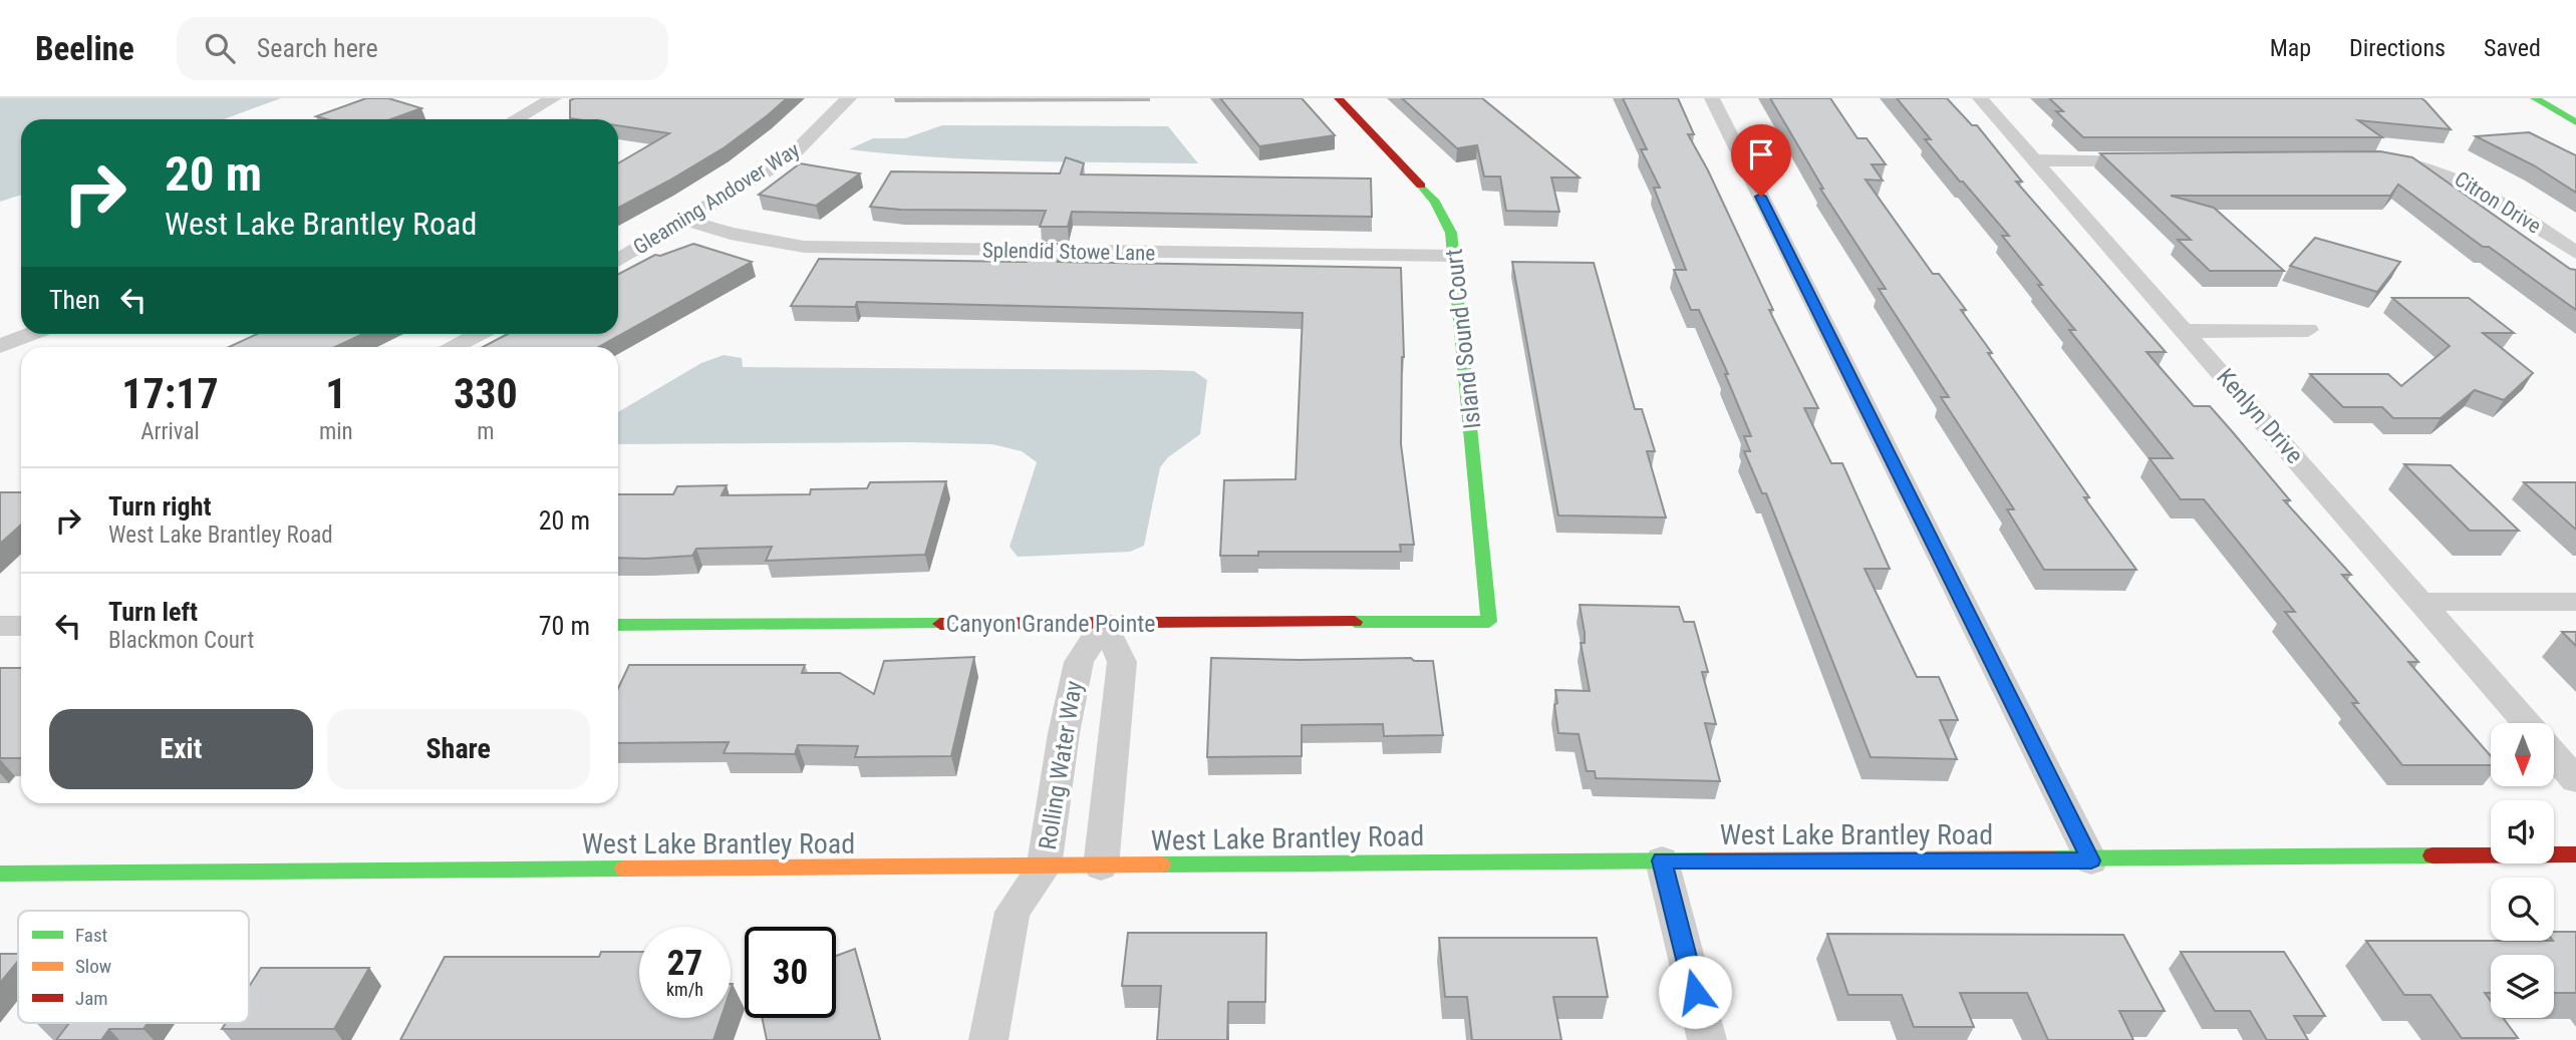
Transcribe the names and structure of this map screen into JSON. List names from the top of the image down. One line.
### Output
{"streets":{"street":["Gleaming Andover Way","Citron Drive","Splendid Stowe Lane","Island Sound Court","Kenlyn Drive","Canyon Grande Pointe","Rolling Water Way","West Lake Brantley Road"]},"crossings":[["Gleaming Andover Way","Splendid Stowe Lane"],["Splendid Stowe Lane","Island Sound Court"],["Island Sound Court","Canyon Grande Pointe"],["Canyon Grande Pointe","Rolling Water Way"],["Rolling Water Way","West Lake Brantley Road"]],"legend":["Fast","Slow","Jam"],"north":"bottom","page":{"header":"Beeline","search":"Search here","nav":["Map","Directions","Saved"],"turn":["20 m","West Lake Brantley Road"],"then":"Then","eta":["17:17","Arrival","1","min","330","m"],"list":[{"name":"Turn right","note":"West Lake Brantley Road","value":"20 m"},{"name":"Turn left","note":"Blackmon Court","value":"70 m"}],"buttons":["Exit","Share"],"speed":"27 km/h","limit":"30"}}
